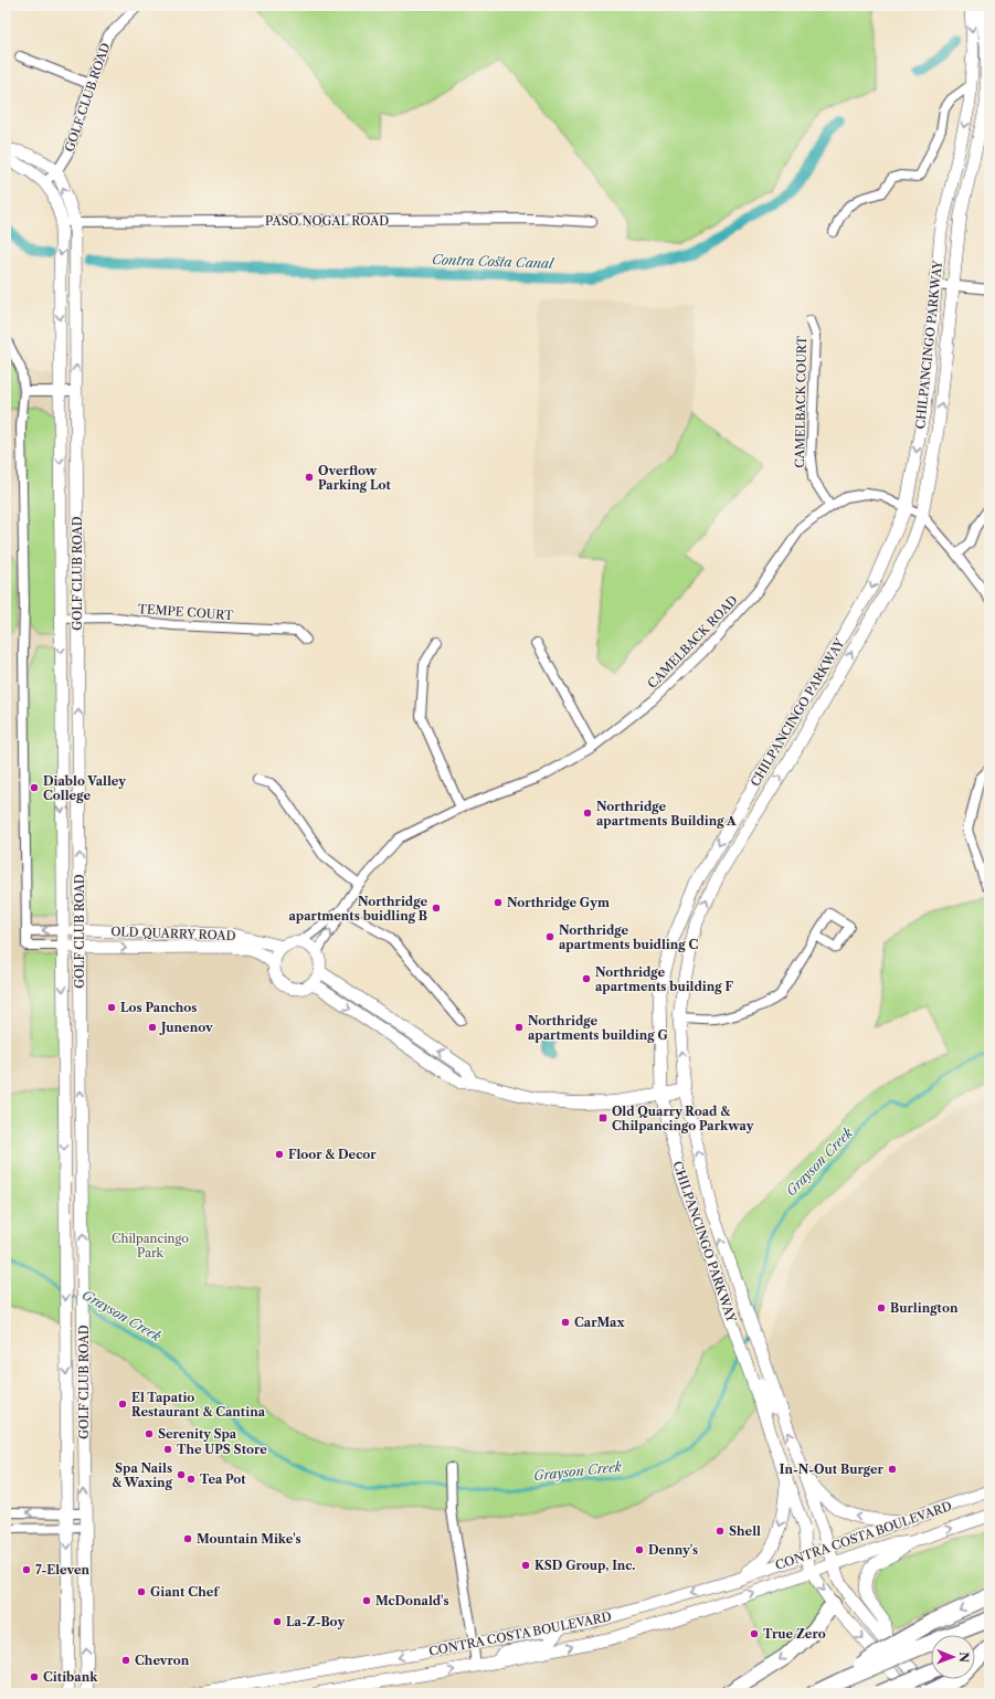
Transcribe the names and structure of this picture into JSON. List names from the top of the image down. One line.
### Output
{"streets":{"street":["GOLF CLUB ROAD","PASO NOGAL ROAD","CHILPANCINGO PARKWAY","CAMELBACK COURT","TEMPE COURT","CAMELBACK ROAD","OLD QUARRY ROAD","CONTRA COSTA BOULEVARD"]},"crossings":[["GOLF CLUB ROAD","PASO NOGAL ROAD"],["GOLF CLUB ROAD","TEMPE COURT"],["GOLF CLUB ROAD","OLD QUARRY ROAD"],["CHILPANCINGO PARKWAY","CAMELBACK ROAD"],["CHILPANCINGO PARKWAY","CONTRA COSTA BOULEVARD"],["CAMELBACK COURT","CAMELBACK ROAD"],["CAMELBACK ROAD","OLD QUARRY ROAD"]],"water":["Contra Costa Canal","Grayson Creek"],"parks":["Chilpancingo Park"],"places":{"other":["Overflow Parking Lot","Diablo Valley College","Northridge apartments Building A","Northridge Gym","Northridge apartments buidling B","Northridge apartments buidling C","Northridge apartments building F","Los Panchos","Junenov","Northridge apartments building G","Floor & Decor","Burlington","CarMax","El Tapatio Restaurant & Cantina","Serenity Spa","The UPS Store","In-N-Out Burger","Spa Nails & Waxing","Tea Pot","Shell","Mountain Mike's","Denny's","KSD Group, Inc.","7-Eleven","Giant Chef","McDonald's","La-Z-Boy","True Zero","Chevron","Citibank"],"transit":["Old Quarry Road & Chilpancingo Parkway"]},"north":"right"}
